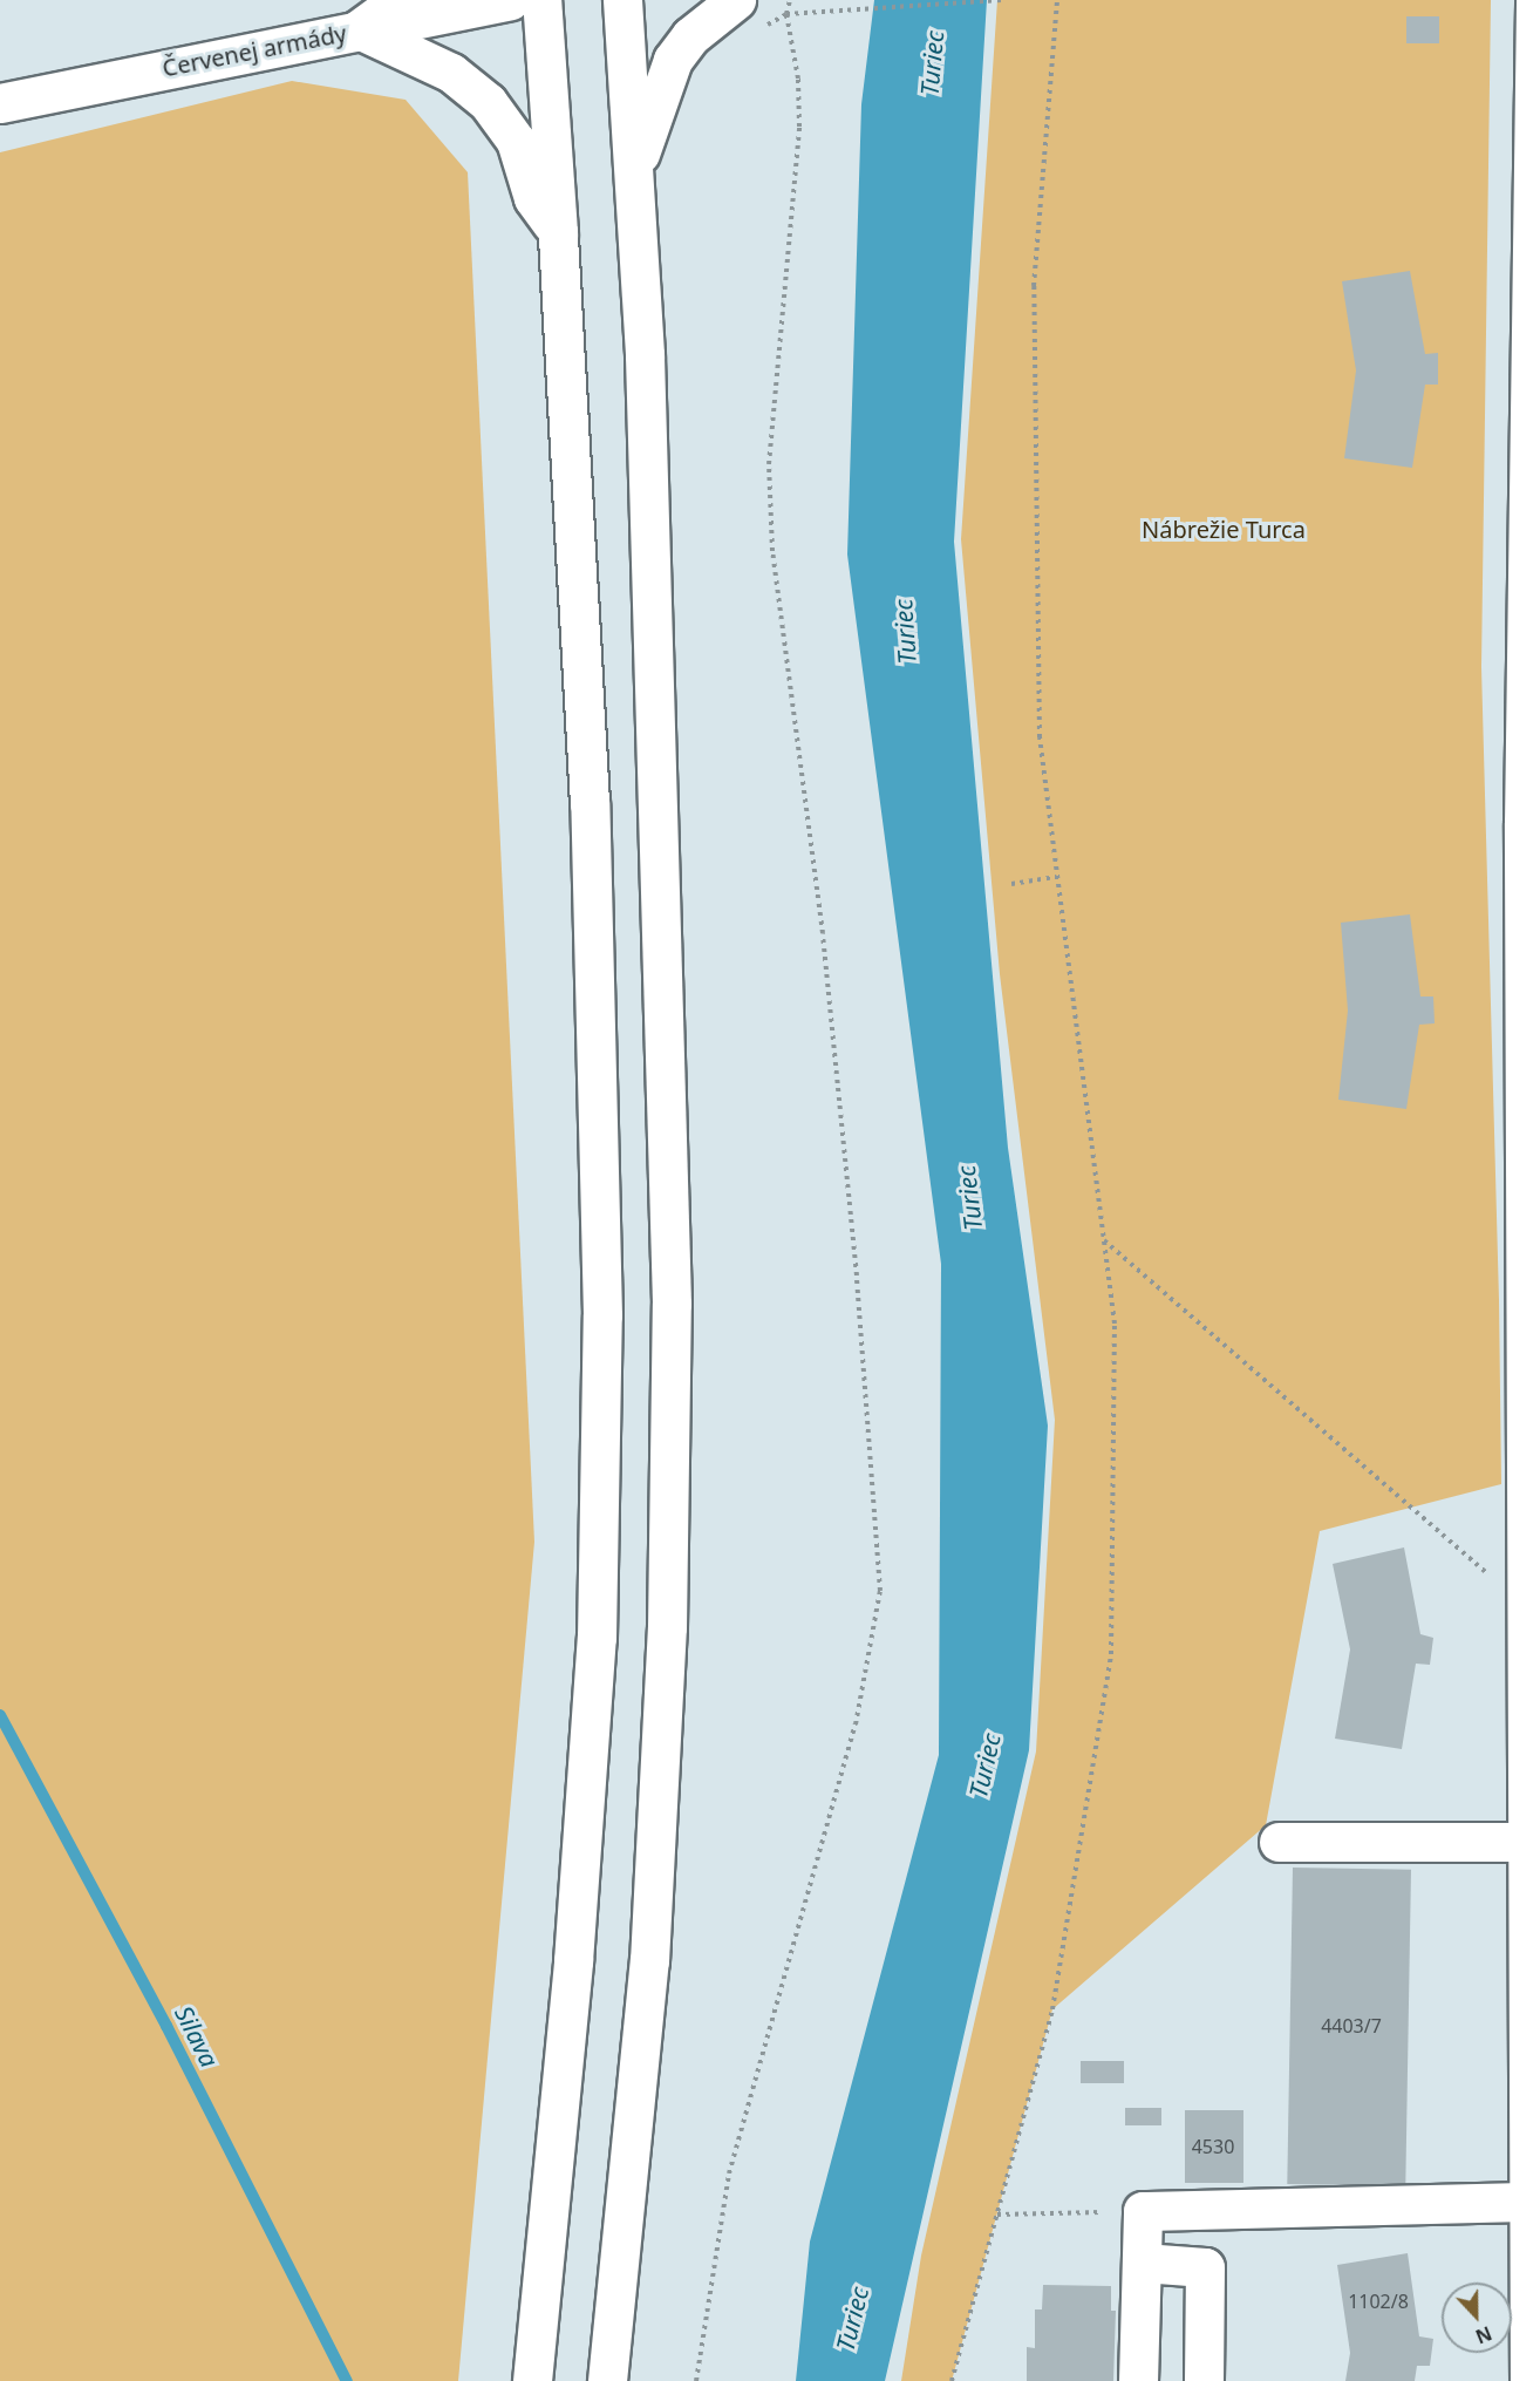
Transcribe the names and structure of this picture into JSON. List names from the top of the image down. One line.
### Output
{"streets":{"main road":["Červenej armády"]},"water":["Turiec","Silava"],"parks":["Nábrežie Turca"],"house_numbers":["4403/7","4530","1102/8"],"north":"bottom"}
